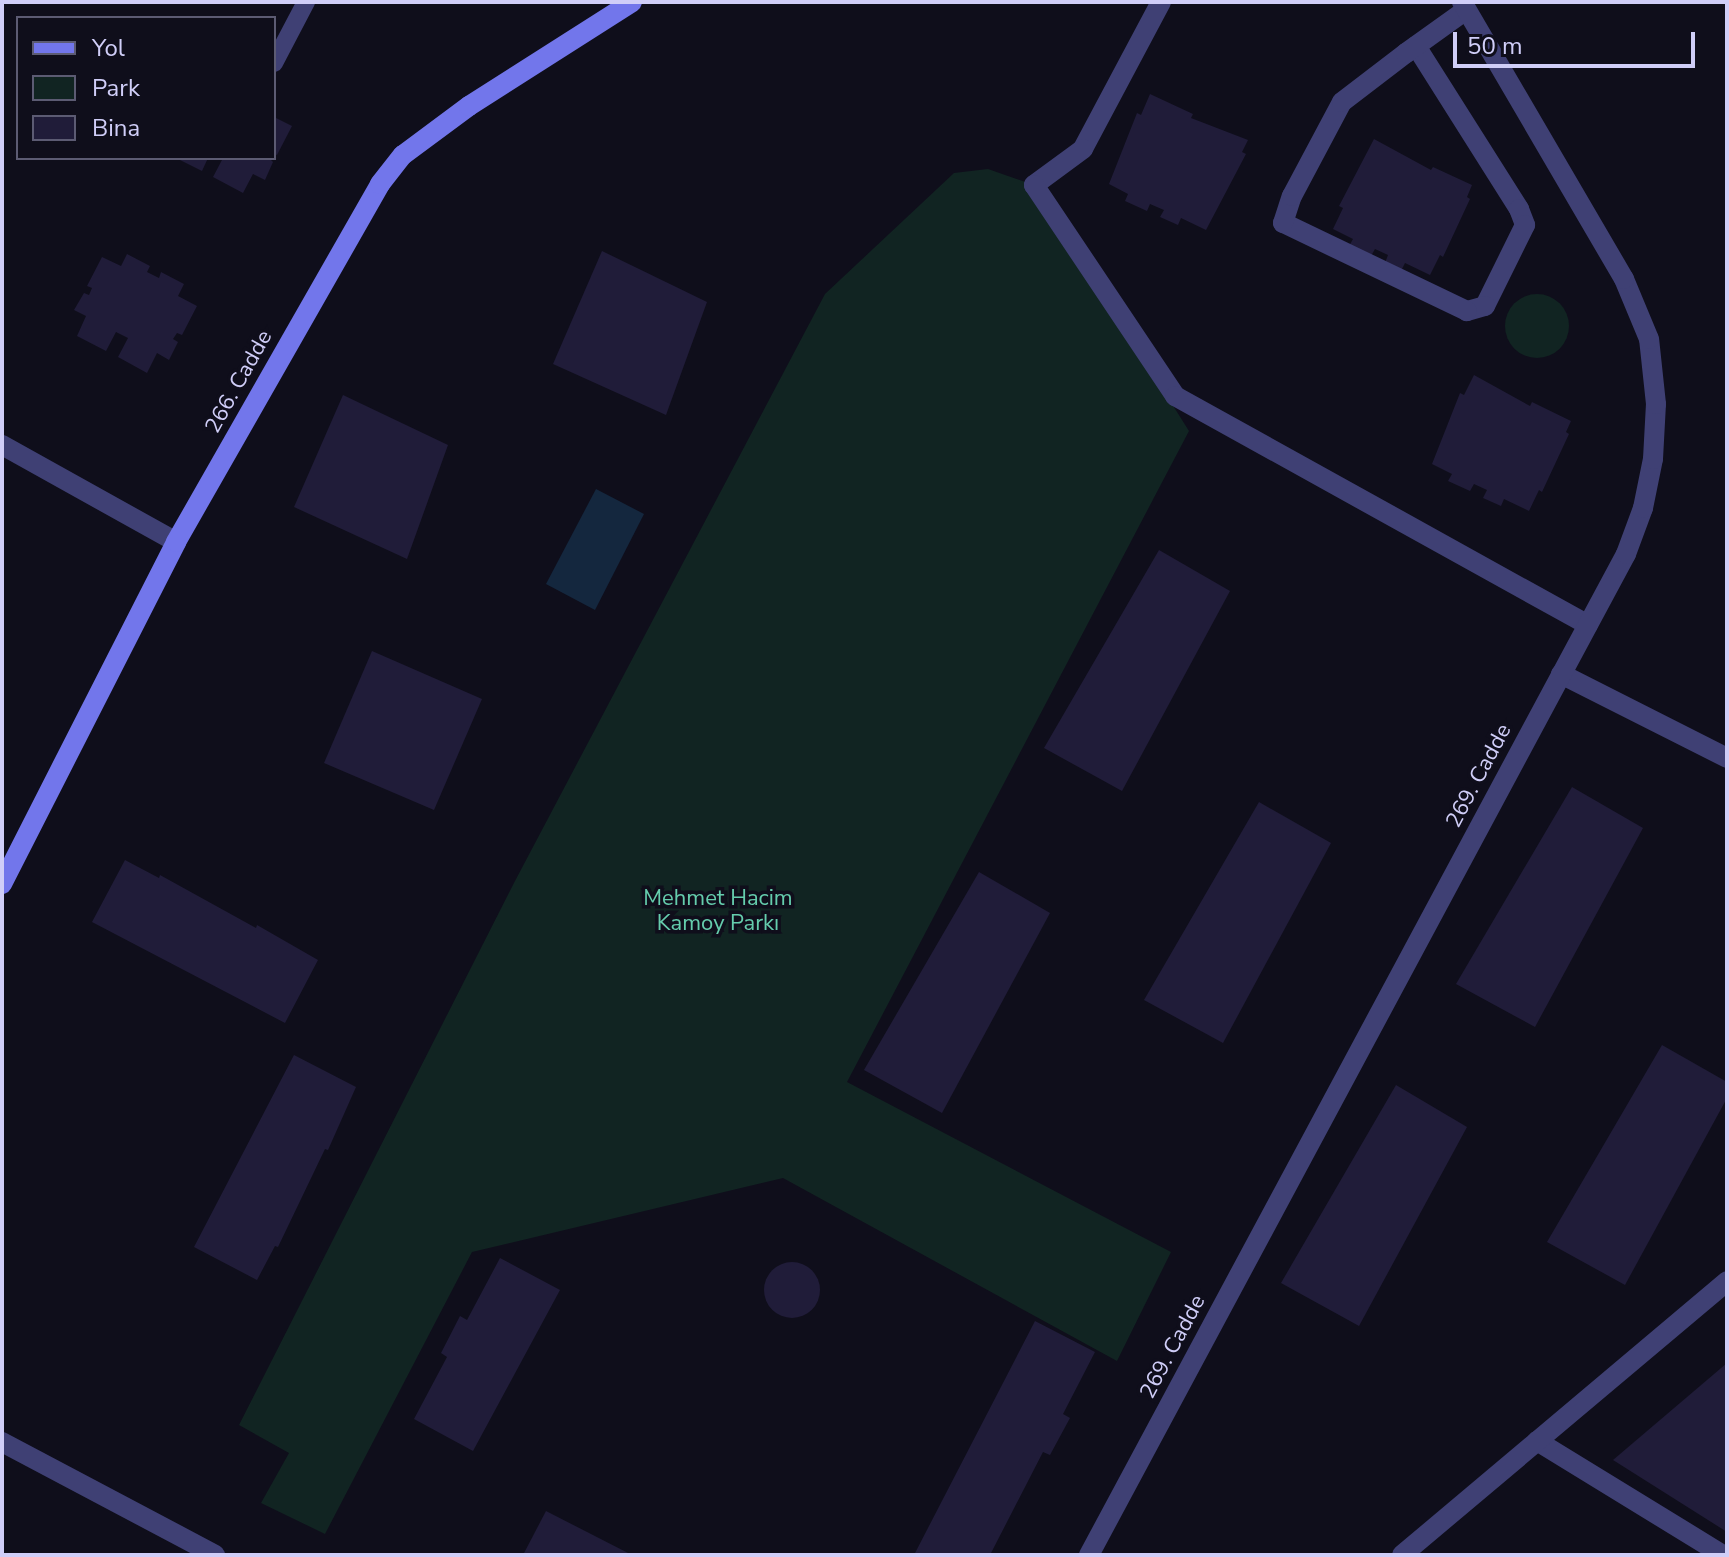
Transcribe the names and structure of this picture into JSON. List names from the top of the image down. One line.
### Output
{"streets":{"main road":["266. Cadde"],"street":["269. Cadde"]},"parks":["Mehmet Hacim Kamoy Parkı"],"legend":["Yol","Park","Bina"],"scale_bar":"50 m"}
